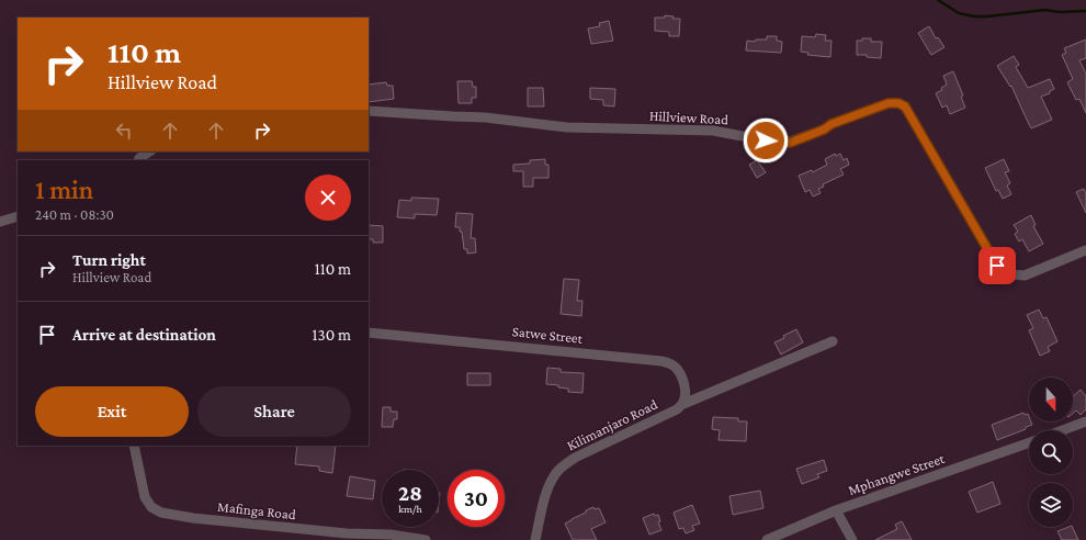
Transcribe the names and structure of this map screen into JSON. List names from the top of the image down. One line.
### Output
{"streets":{"street":["Hillview Road","Satwe Street","Kilimanjaro Road","Mphangwe Street","Mafinga Road"]},"crossings":[["Satwe Street","Kilimanjaro Road"]],"north":"bottom","page":{"turn":["110 m","Hillview Road"],"heading":["1 min","240 m · 08:30"],"list":[{"name":"Turn right","note":"Hillview Road","value":"110 m"},{"name":"Arrive at destination","value":"130 m"}],"buttons":["Exit","Share"],"speed":"28 km/h","limit":"30"}}
